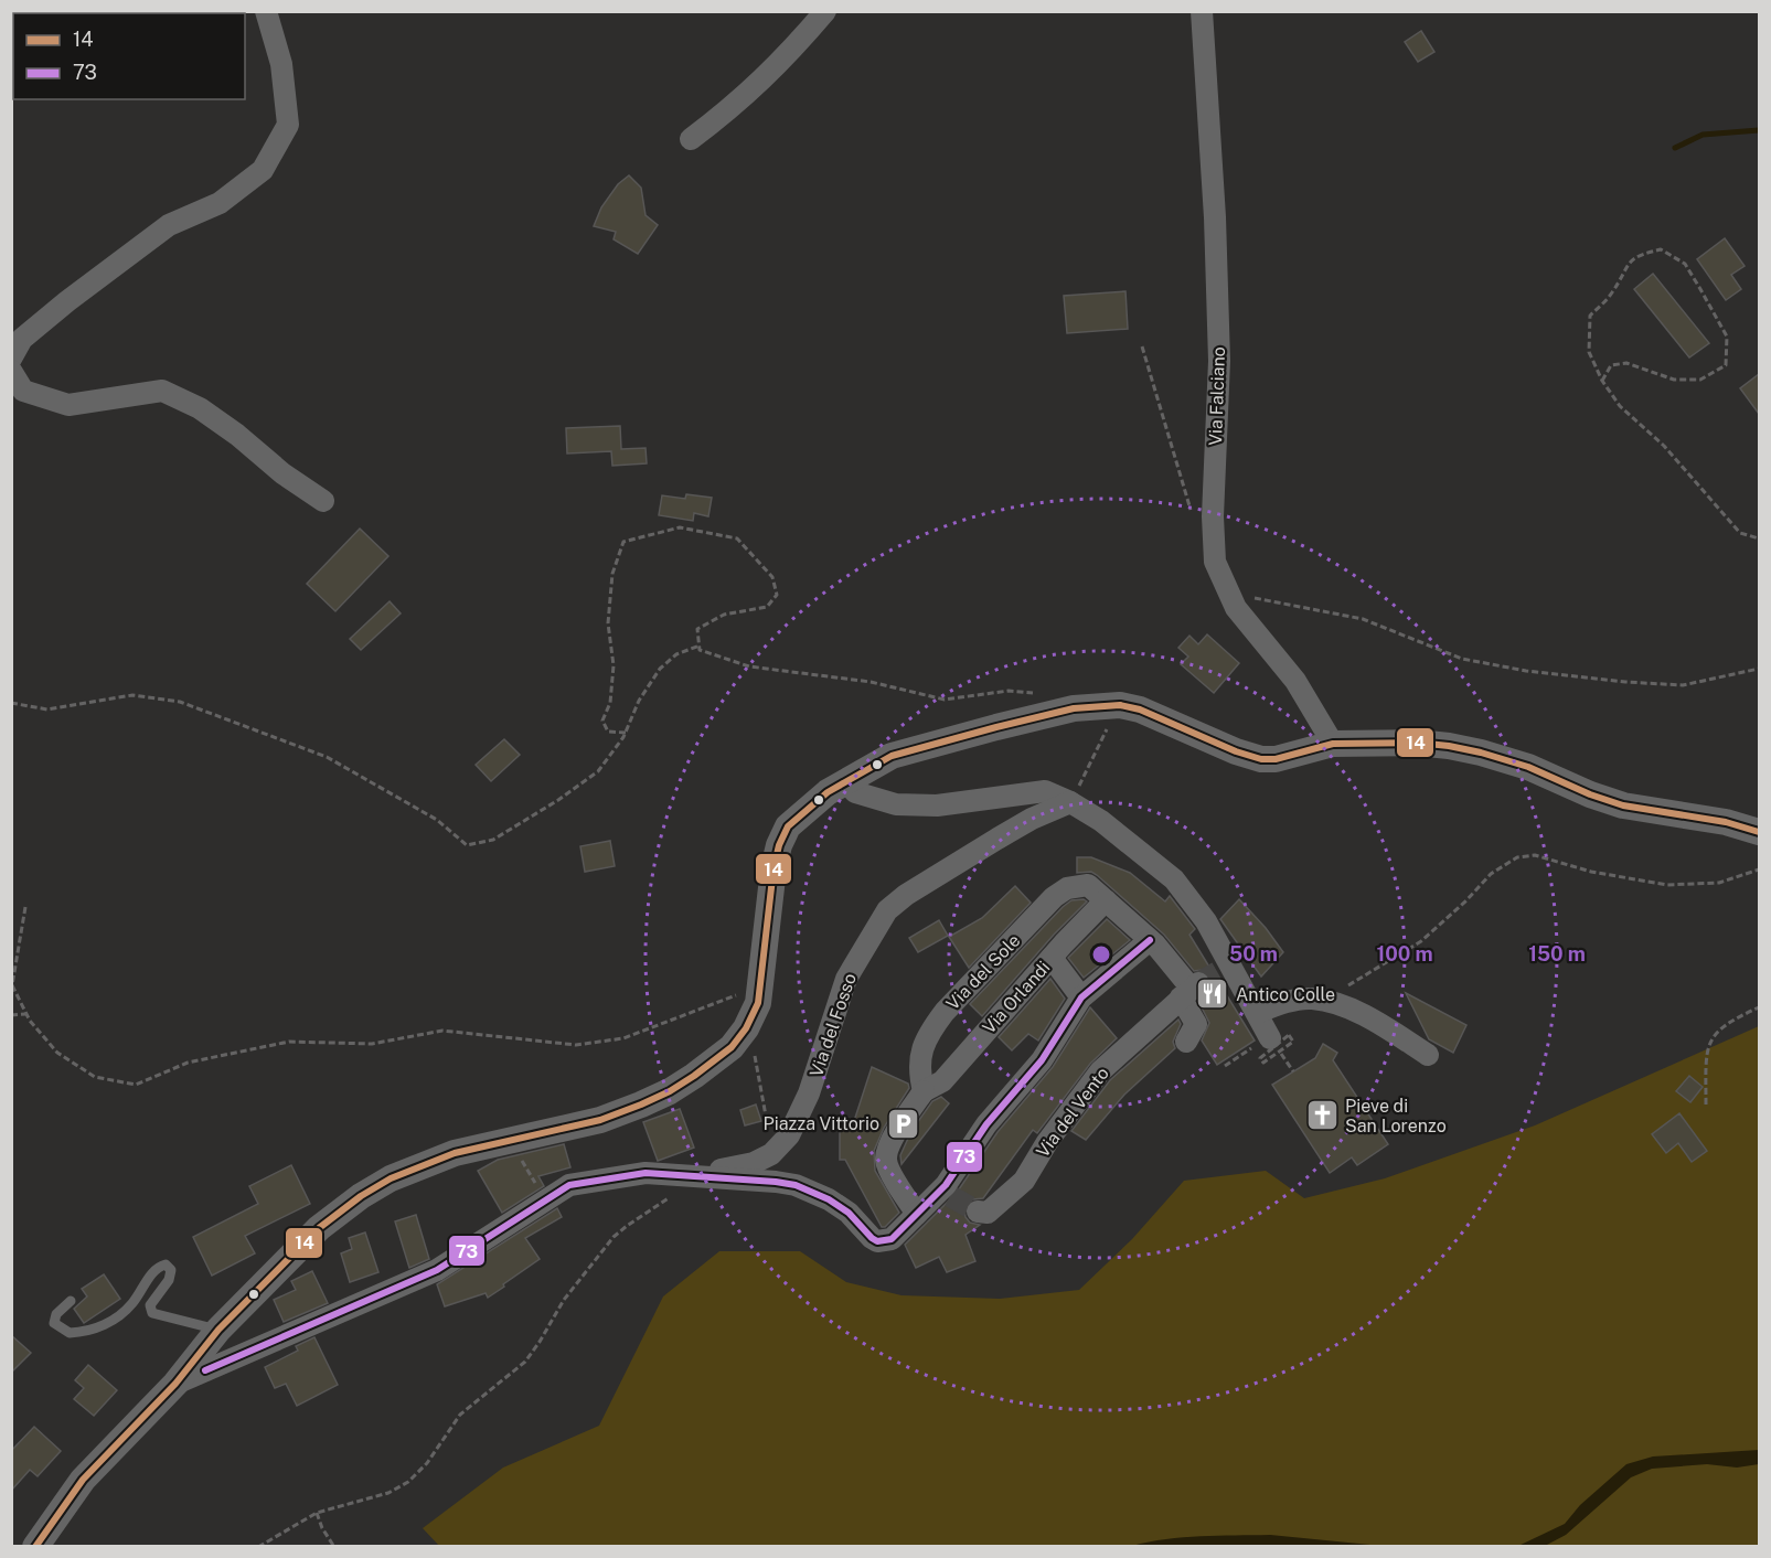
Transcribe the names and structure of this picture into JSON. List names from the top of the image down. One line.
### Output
{"streets":{"street":["Via Falciano","Via del Sole","Via Orlandi","Via del Fosso","Via del Vento"]},"crossings":[["Via del Sole","Via Orlandi"]],"places":{"restaurant":["Antico Colle"],"church":["Pieve di San Lorenzo"],"parking":["Piazza Vittorio"]},"lines":["transit line 14","transit line 73"],"legend":["14","73"],"rings":["50 m","100 m","150 m"]}
